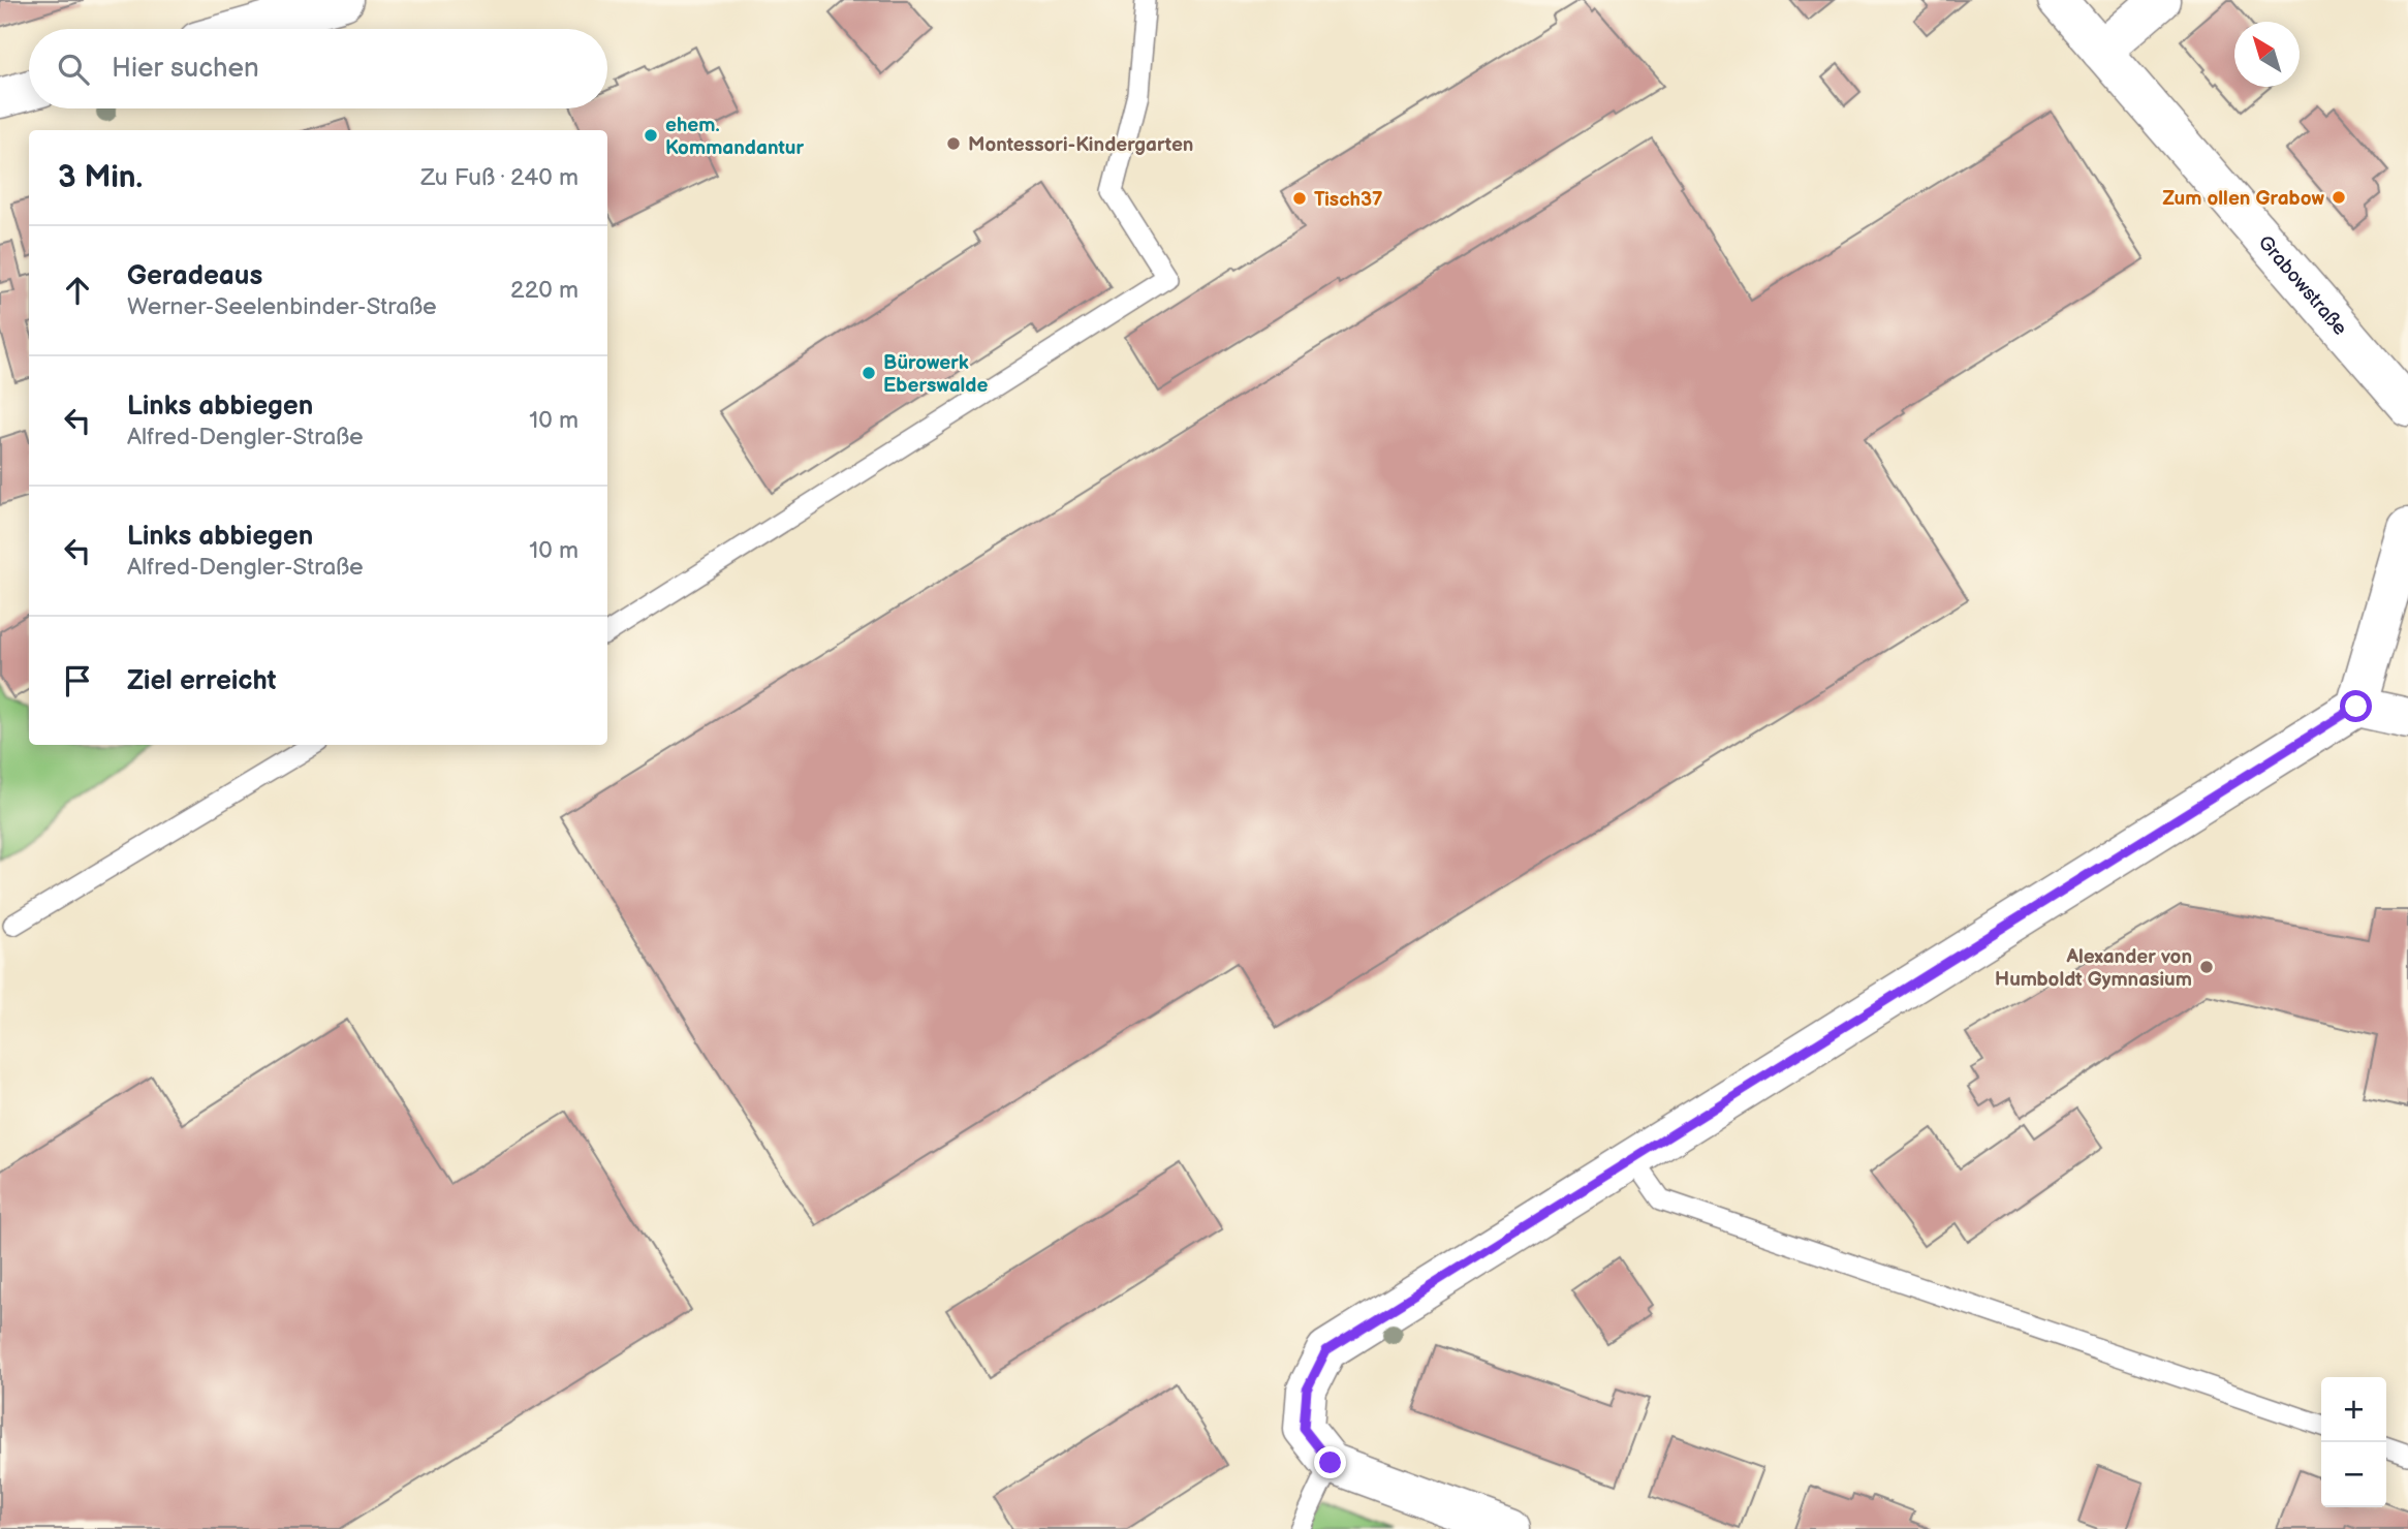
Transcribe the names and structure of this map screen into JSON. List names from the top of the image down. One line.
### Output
{"streets":{"street":["Grabowstraße"]},"places":["ehem. Kommandantur","Montessori-Kindergarten","Zum ollen Grabow","Tisch37","Bürowerk Eberswalde","Alexander von Humboldt Gymnasium"],"north":"top left","page":{"search":"Hier suchen","heading":["3 Min.","Zu Fuß · 240 m"],"list":[["Geradeaus","Werner-Seelenbinder-Straße","220 m"],["Links abbiegen","Alfred-Dengler-Straße","10 m"],["Links abbiegen","Alfred-Dengler-Straße","10 m"],"Ziel erreicht"],"map_buttons":["+","−"]}}
